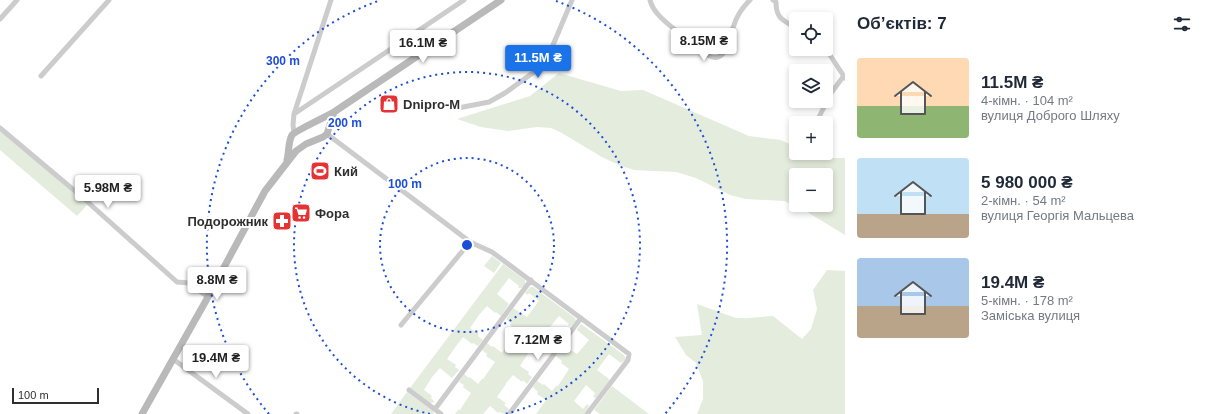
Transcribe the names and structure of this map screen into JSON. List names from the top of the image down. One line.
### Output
{"places":{"shop":["Dnipro-M"],"sports":["Кий"],"supermarket":["Фора"],"pharmacy":["Подорожник"]},"scale_bar":"100 m","page":{"heading":"Об’єктів: 7","map_buttons":["+","−"],"price":["8.15M ₴","16.1M ₴","11.5M ₴","5.98M ₴","8.8M ₴","7.12M ₴","19.4M ₴"],"list":[{"name":"11.5M ₴","note":"4-кімн. · 104 m² · вулиця Доброго Шляху"},{"name":"5 980 000 ₴","note":"2-кімн. · 54 m² · вулиця Георгія Мальцева"},{"name":"19.4M ₴","note":"5-кімн. · 178 m² · Заміська вулиця"}],"scale":"100 m"},"rings":["300 m","200 m","100 m"]}
